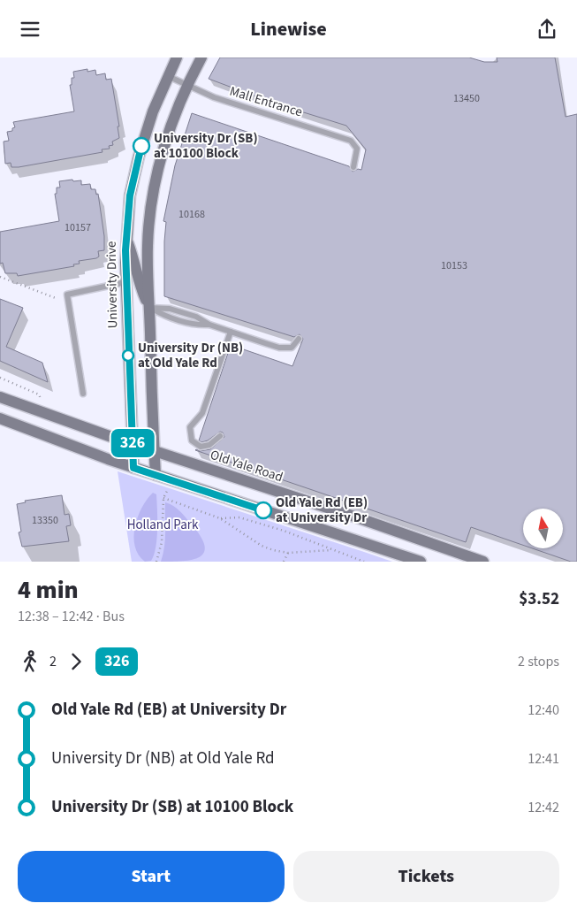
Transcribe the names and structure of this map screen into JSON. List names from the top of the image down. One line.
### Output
{"streets":{"main road":["University Drive","Old Yale Road"],"lane":["Mall Entrance"]},"crossings":[["Mall Entrance","University Drive"],["University Drive","Old Yale Road"]],"parks":["Holland Park"],"places":["University Dr (SB) at 10100 Block","University Dr (NB) at Old Yale Rd","Old Yale Rd (EB) at University Dr"],"lines":["bus line 326"],"house_numbers":["13450","10168","10157","10153","13350"],"north":"top","page":{"header":"Linewise","on_map":"326","heading":["4 min","12:38 – 12:42 · Bus","$3.52"],"legs":["2","326","2 stops"],"list":[{"name":"Old Yale Rd (EB) at University Dr","value":"12:40"},{"name":"University Dr (NB) at Old Yale Rd","value":"12:41"},{"name":"University Dr (SB) at 10100 Block","value":"12:42"}],"buttons":["Start","Tickets"]}}
